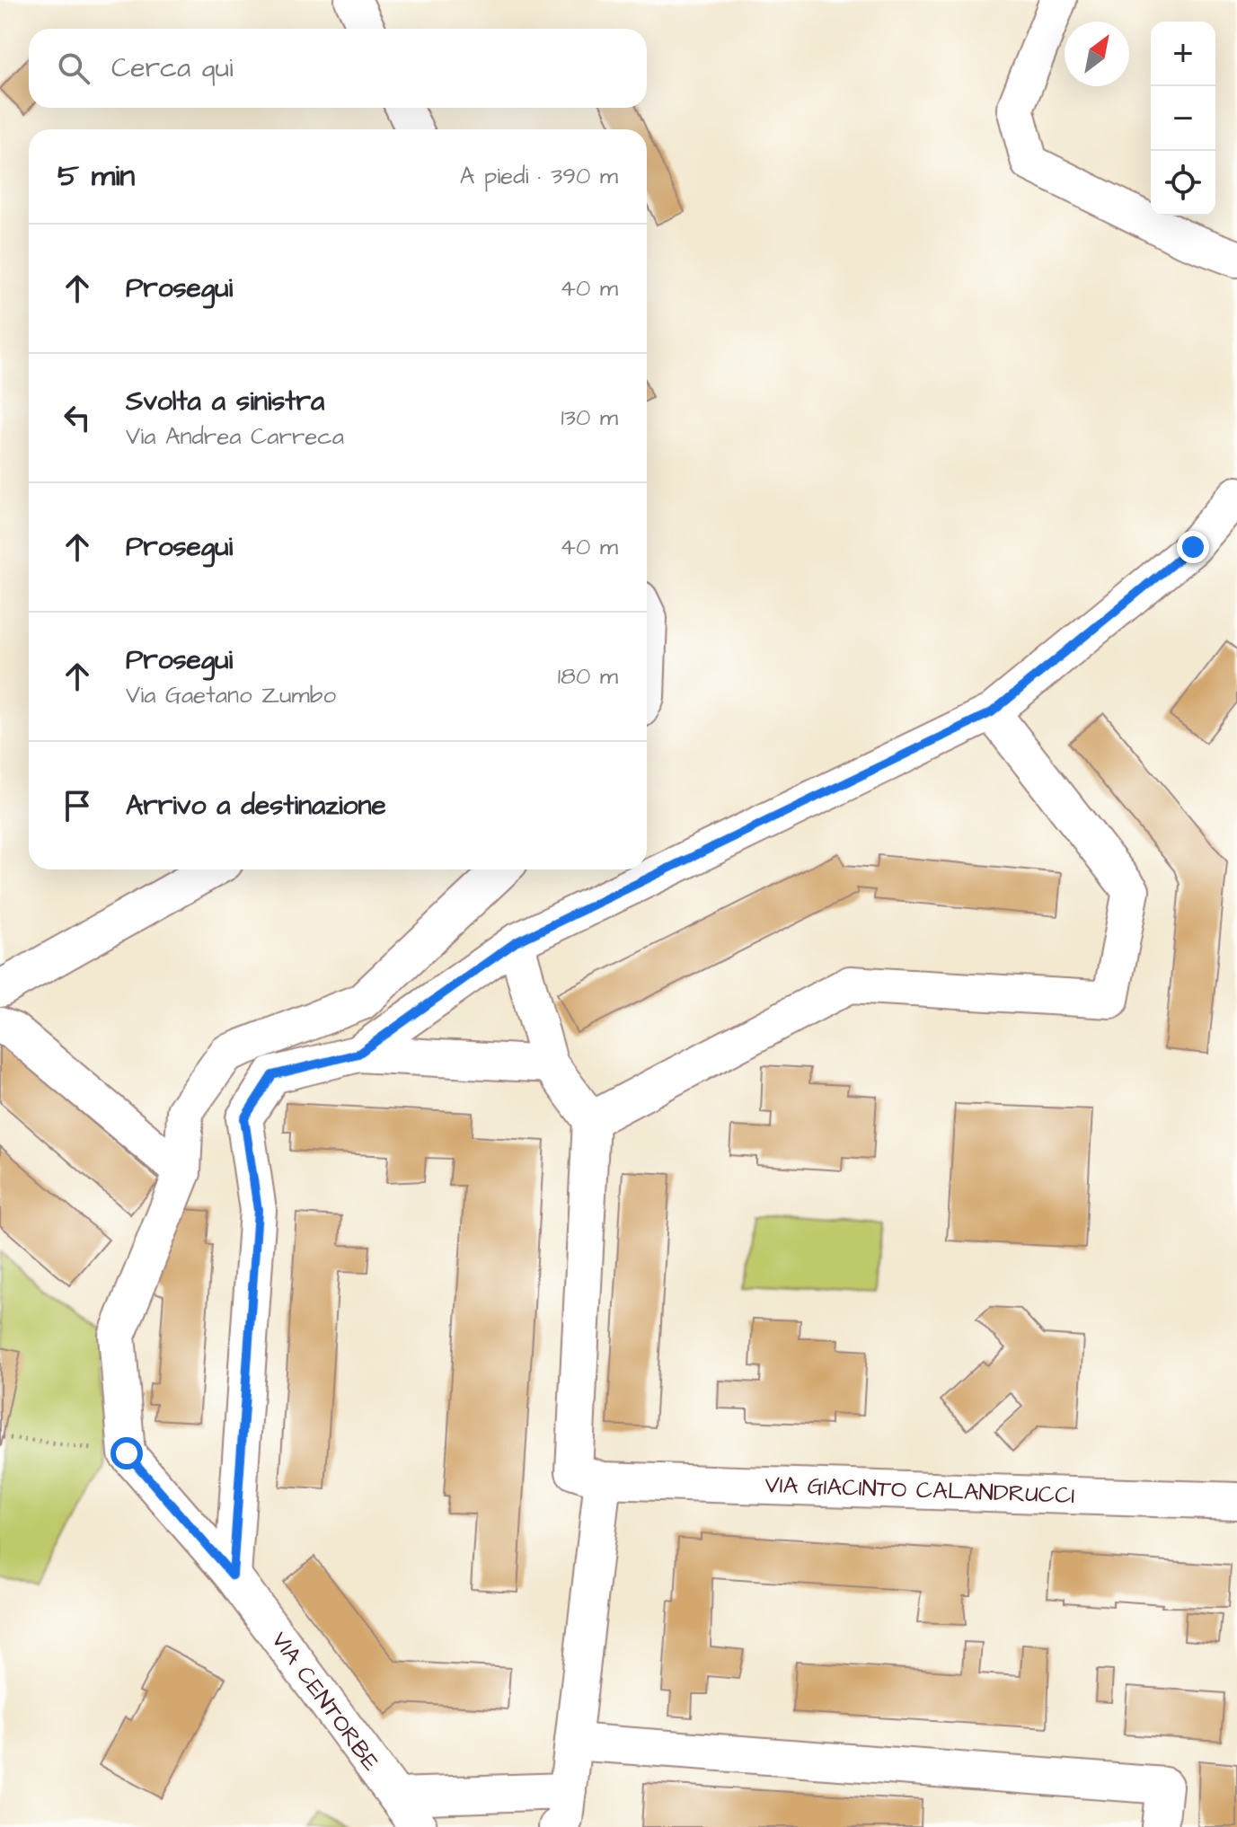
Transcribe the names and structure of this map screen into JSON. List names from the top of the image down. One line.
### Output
{"streets":{"street":["VIA GIACINTO CALANDRUCCI","VIA CENTORBE"]},"north":"top right","page":{"map_buttons":["+","−"],"search":"Cerca qui","heading":["5 min","A piedi · 390 m"],"list":[["Prosegui","40 m"],["Svolta a sinistra","Via Andrea Carreca","130 m"],["Prosegui","40 m"],["Prosegui","Via Gaetano Zumbo","180 m"],"Arrivo a destinazione"]}}
